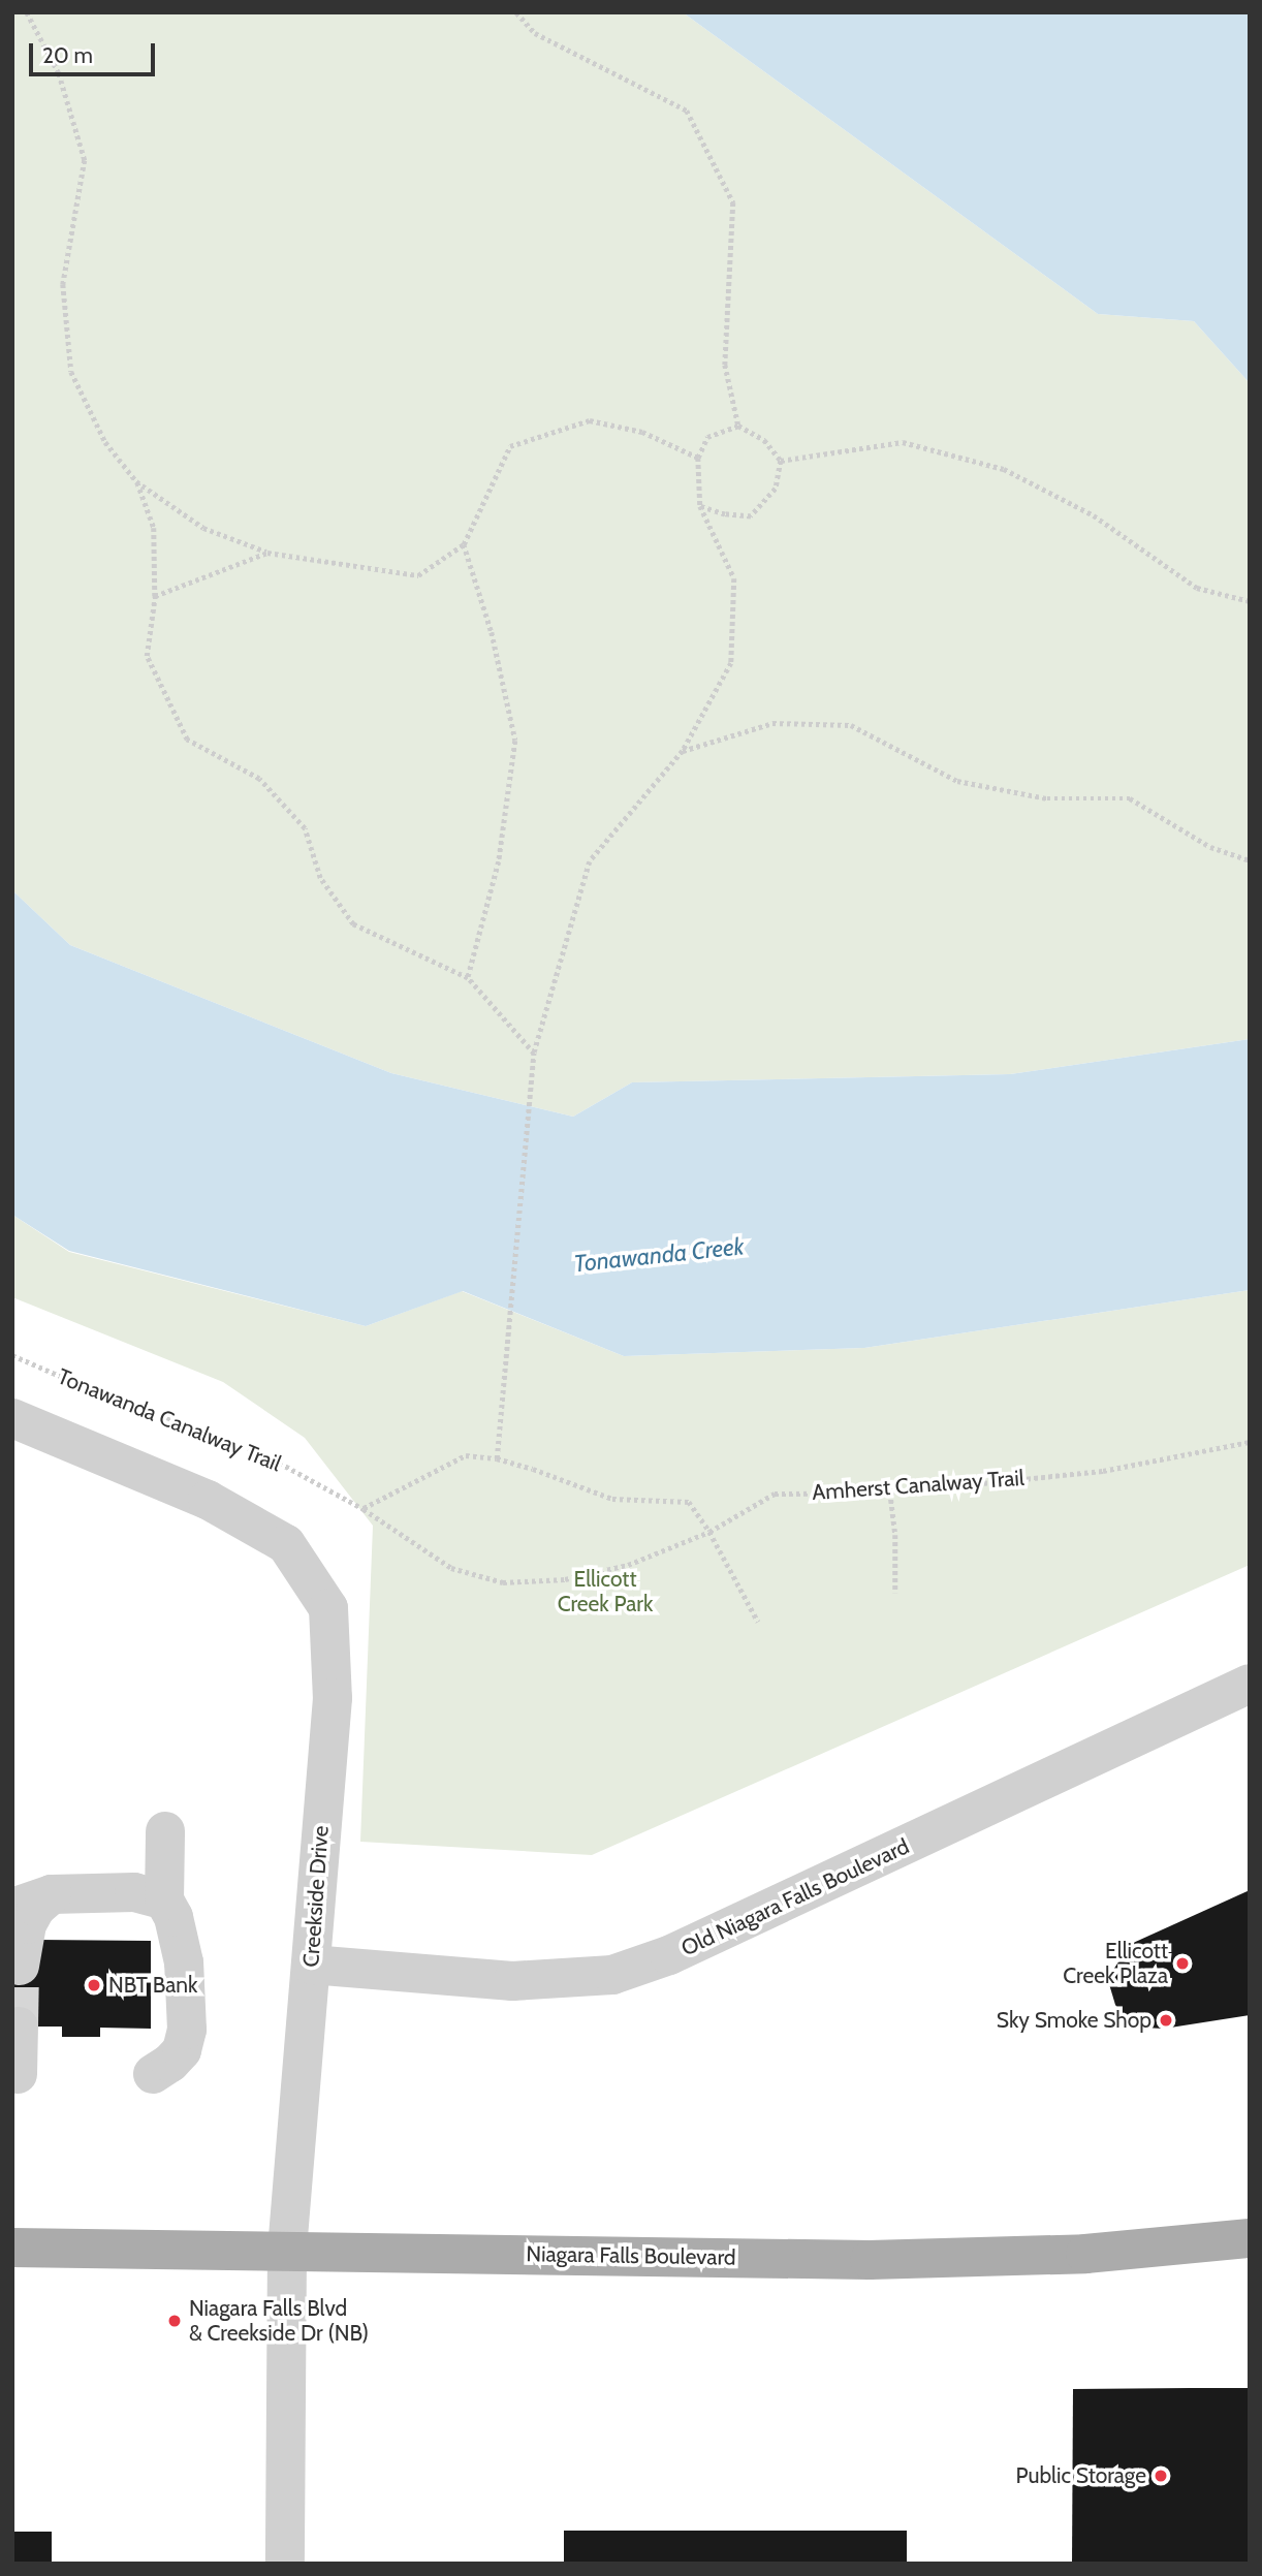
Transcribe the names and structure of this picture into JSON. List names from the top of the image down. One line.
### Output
{"streets":{"main road":["Niagara Falls Boulevard"],"street":["Creekside Drive","Old Niagara Falls Boulevard"],"path":["Tonawanda Canalway Trail","Amherst Canalway Trail"]},"crossings":[["Tonawanda Canalway Trail","Amherst Canalway Trail"],["Creekside Drive","Old Niagara Falls Boulevard"],["Creekside Drive","Niagara Falls Boulevard"]],"water":["Tonawanda Creek"],"parks":["Ellicott Creek Park"],"places":["Ellicott Creek Plaza","NBT Bank","Sky Smoke Shop","Niagara Falls Blvd & Creekside Dr (NB)","Public Storage"],"scale_bar":"20 m"}
